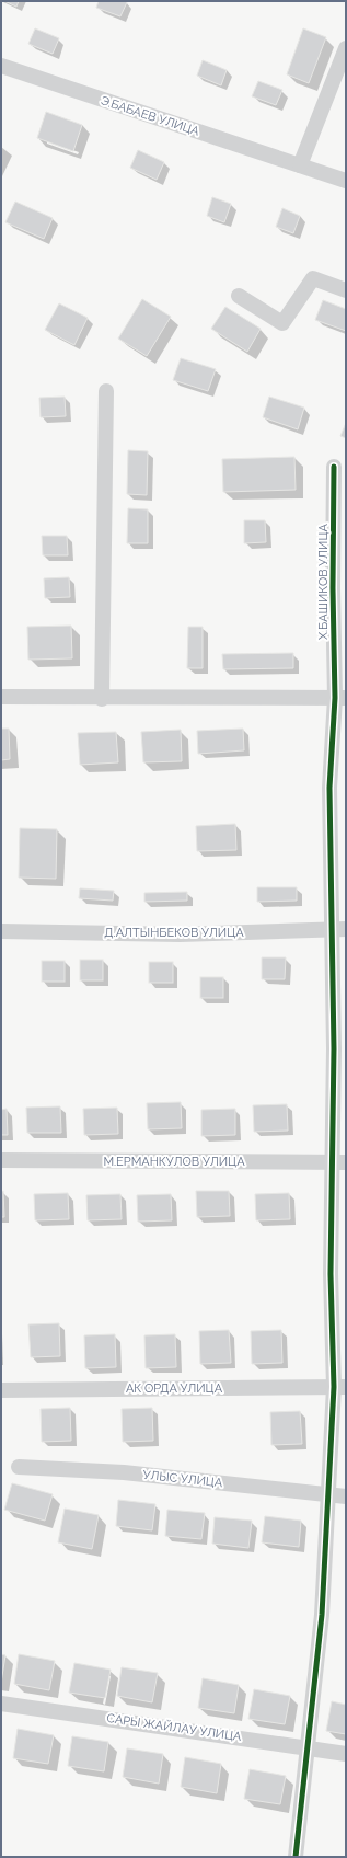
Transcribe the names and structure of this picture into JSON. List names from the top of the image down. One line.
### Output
{"streets":{"street":["Э.БАБАЕВ УЛИЦА","Х.БАШИКОВ УЛИЦА","Д.АЛТЫНБЕКОВ УЛИЦА","М.ЕРМАНКУЛОВ УЛИЦА","АК ОРДА УЛИЦА","УЛЫС УЛИЦА","САРЫ ЖАЙЛАУ УЛИЦА"]},"crossings":[["Х.БАШИКОВ УЛИЦА","Д.АЛТЫНБЕКОВ УЛИЦА"],["Х.БАШИКОВ УЛИЦА","М.ЕРМАНКУЛОВ УЛИЦА"],["Х.БАШИКОВ УЛИЦА","АК ОРДА УЛИЦА"],["Х.БАШИКОВ УЛИЦА","УЛЫС УЛИЦА"],["Х.БАШИКОВ УЛИЦА","САРЫ ЖАЙЛАУ УЛИЦА"]]}
